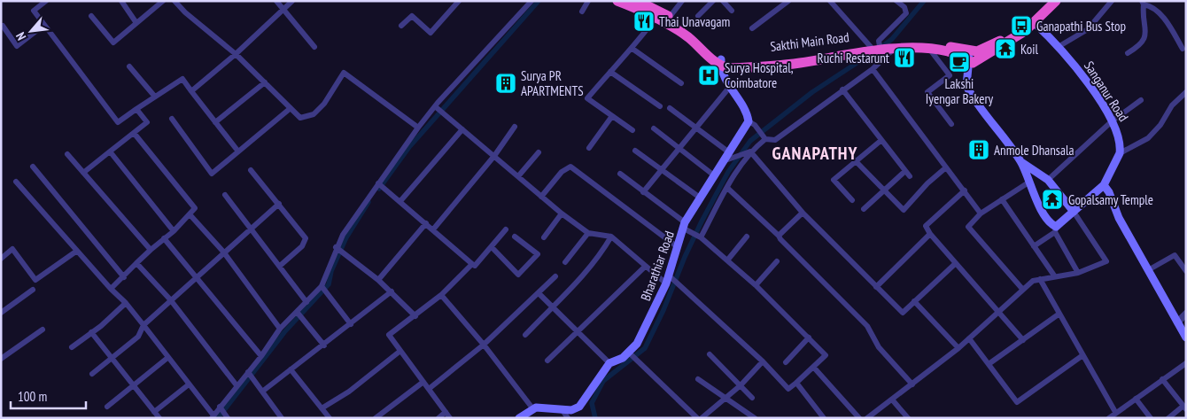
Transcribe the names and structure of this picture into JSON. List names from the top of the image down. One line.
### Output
{"streets":{"highway":["Sakthi Main Road"],"main road":["Sanganur Road","Bharathiar Road"]},"districts":["GANAPATHY"],"places":{"restaurant":["Thai Unavagam","Ruchi Restarunt"],"bus stop":["Ganapathi Bus Stop"],"temple":["Koil","Gopalsamy Temple"],"cafe":["Lakshi Iyengar Bakery"],"hospital":["Surya Hospital, Coimbatore"],"building":["Surya PR APARTMENTS","Anmole Dhansala"]},"scale_bar":"100 m","north":"bottom left"}
